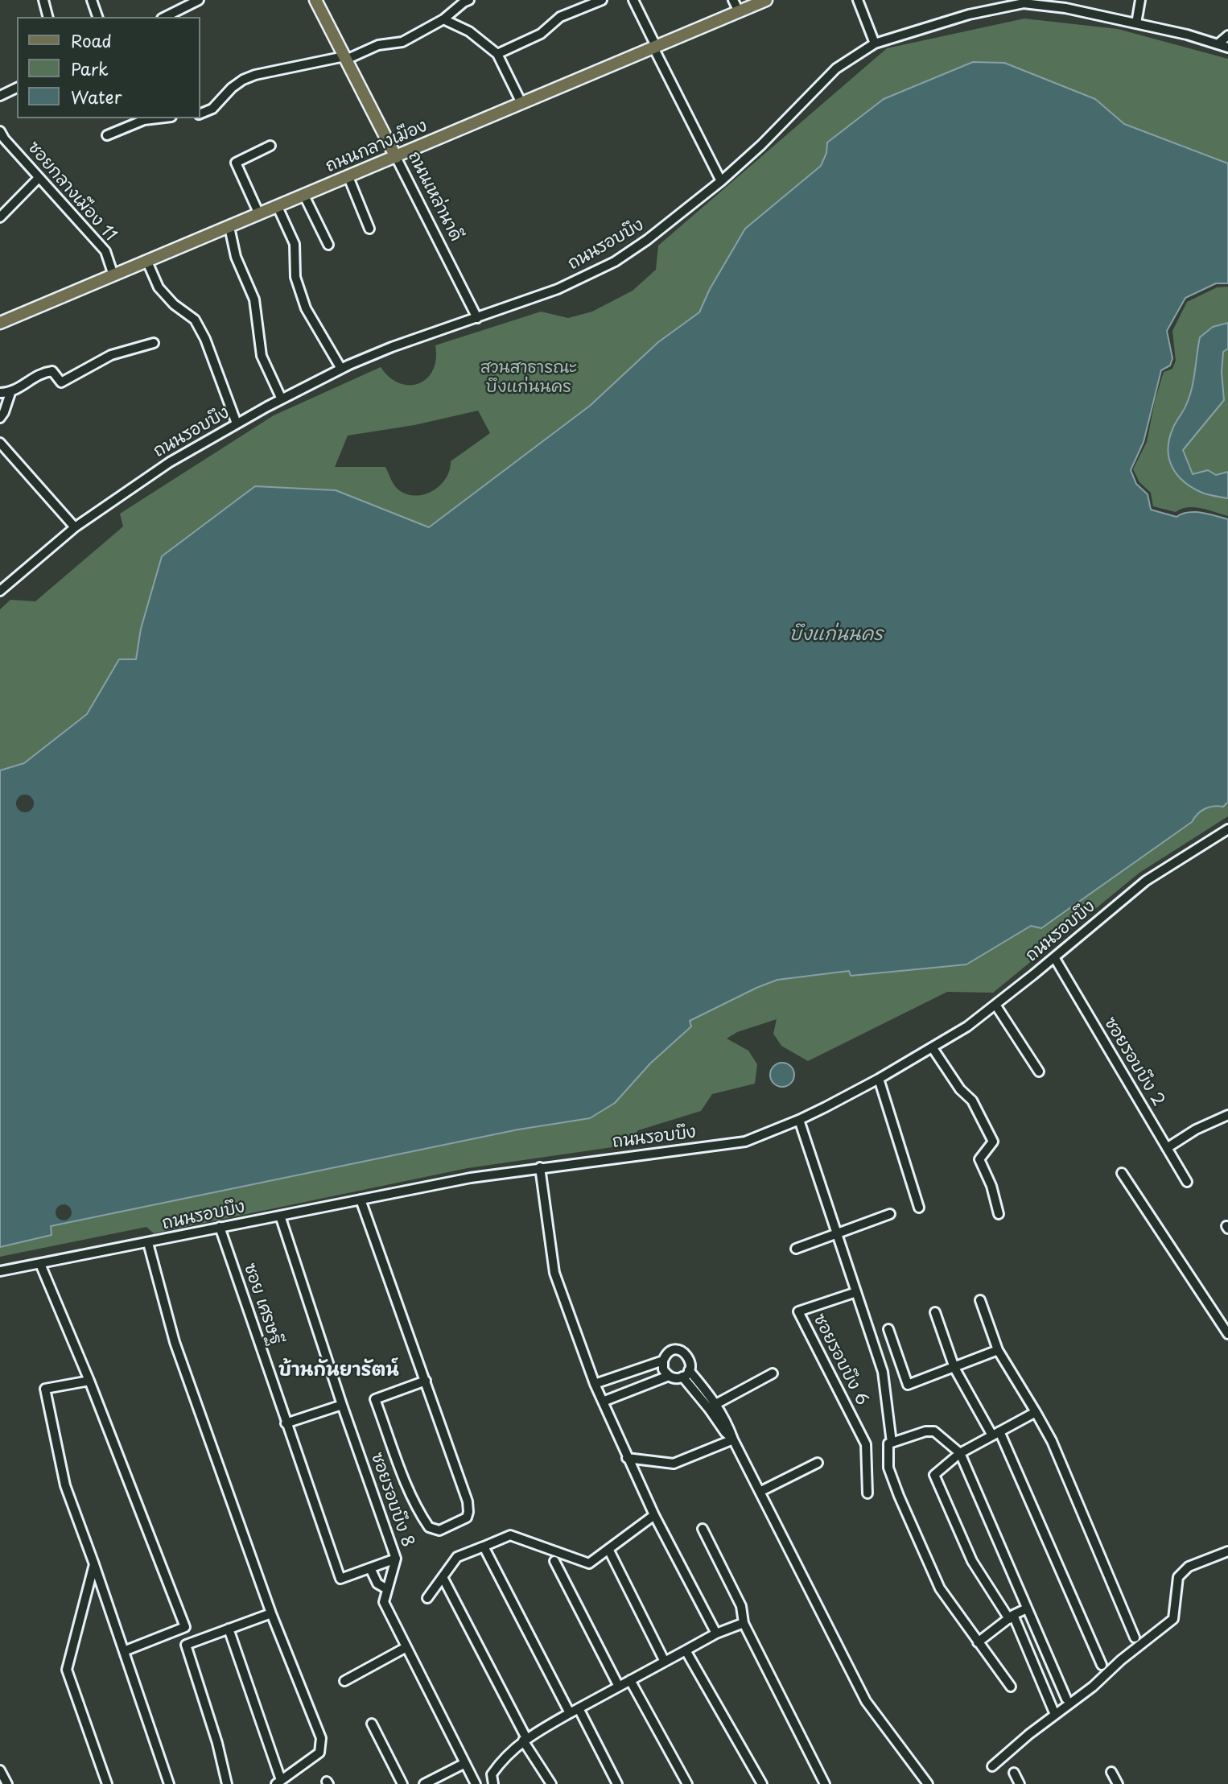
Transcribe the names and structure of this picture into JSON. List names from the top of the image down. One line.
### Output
{"streets":{"main road":["ถนนกลางเมือง","ถนนเหล่านาดี"],"street":["ซอยกลางเมือง 11","ถนนรอบบึง","ซอยรอบบึง 2","ซอย เศรษฐี","ซอยรอบบึง 6","ซอยรอบบึง 8"]},"crossings":[["ถนนกลางเมือง","ซอยกลางเมือง 11"],["ถนนกลางเมือง","ถนนเหล่านาดี"],["ถนนเหล่านาดี","ถนนรอบบึง"],["ถนนรอบบึง","ซอยรอบบึง 2"],["ถนนรอบบึง","ซอย เศรษฐี"],["ถนนรอบบึง","ซอยรอบบึง 8"]],"districts":["บ้านกันยารัตน์"],"water":["บึงแก่นนคร"],"parks":["สวนสาธารณะ บึงแก่นนคร"],"legend":["Road","Park","Water"]}
